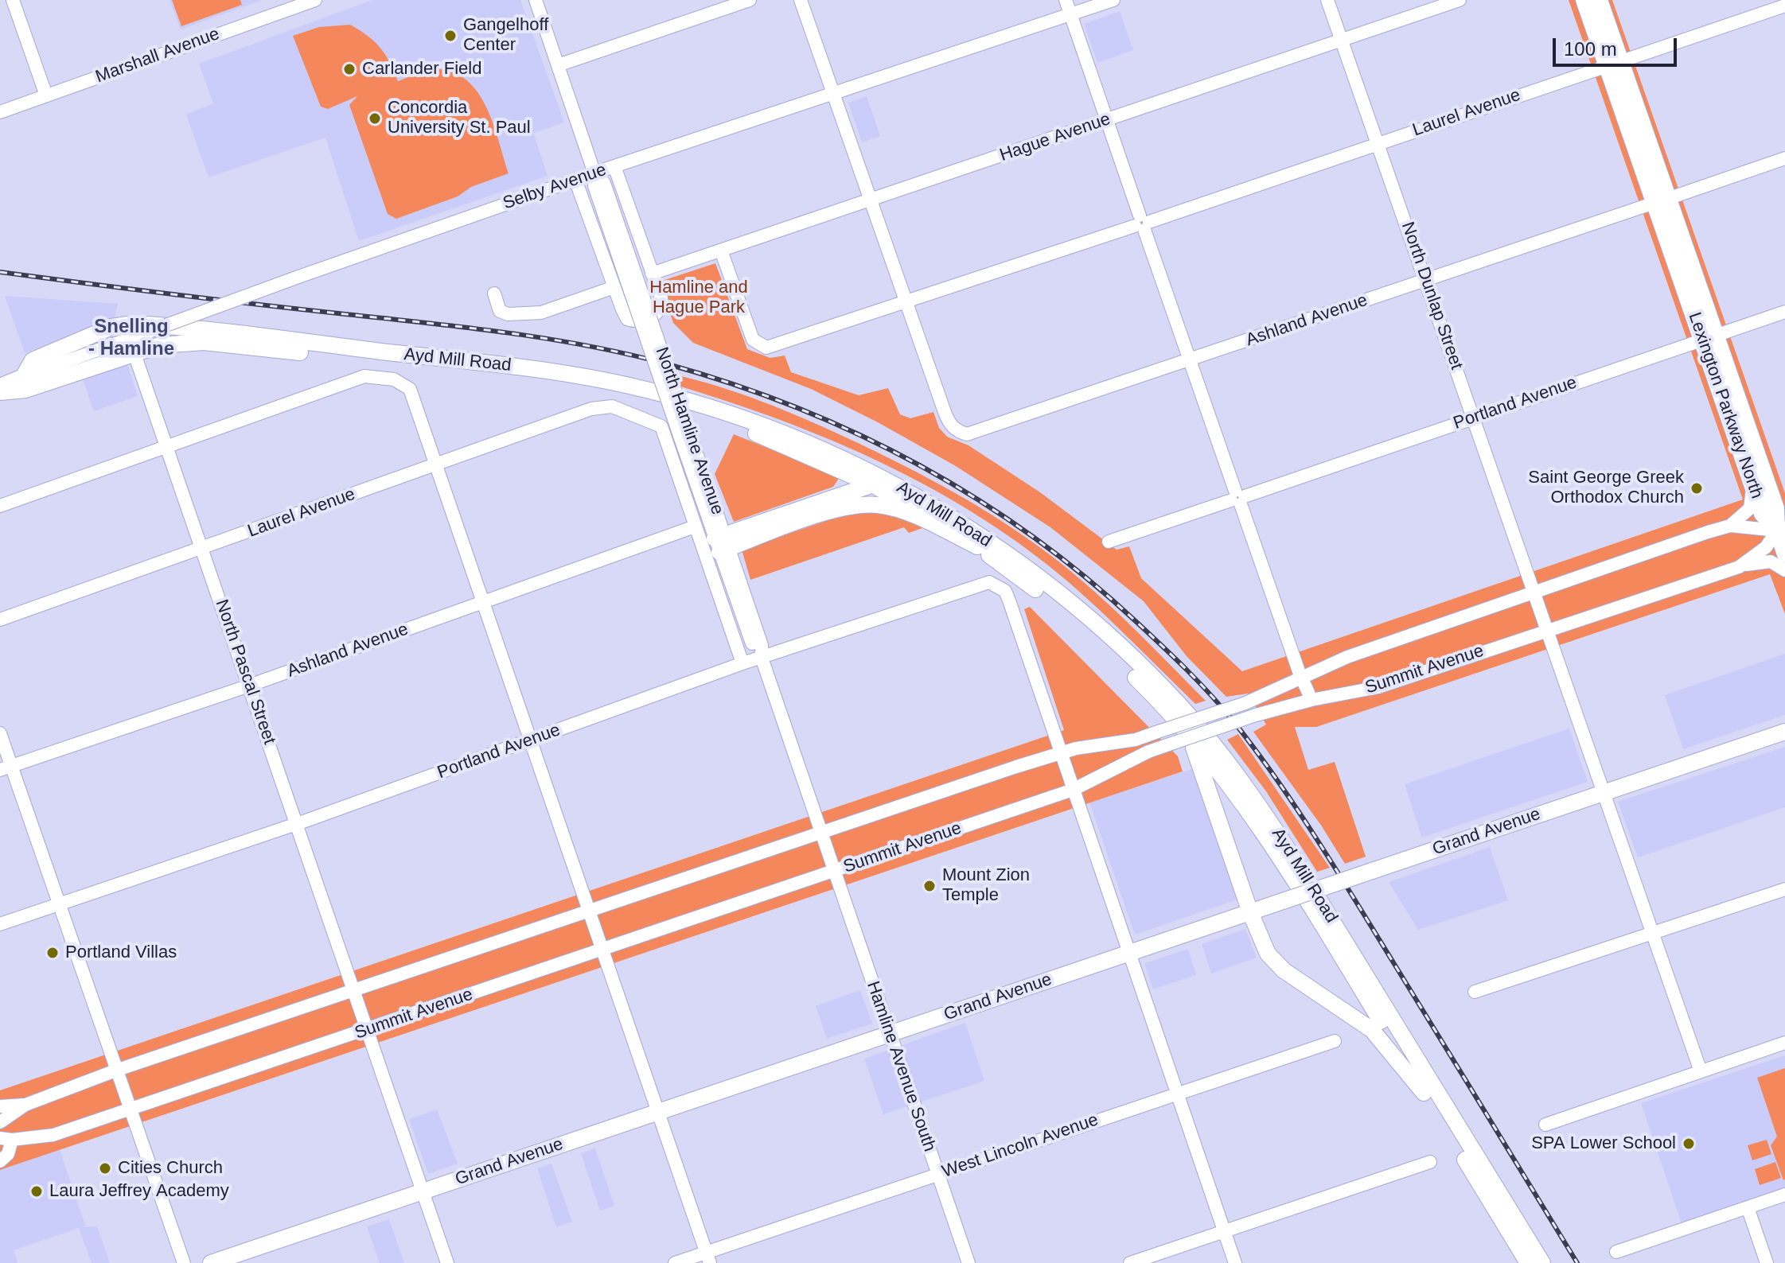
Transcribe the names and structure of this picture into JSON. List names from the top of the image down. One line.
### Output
{"streets":{"main road":["Selby Avenue","Ayd Mill Road","Lexington Parkway North","Grand Avenue"],"street":["Marshall Avenue","Laurel Avenue","Hague Avenue","North Dunlap Street","Ashland Avenue","Portland Avenue","North Hamline Avenue","Summit Avenue","North Pascal Street","Hamline Avenue South","West Lincoln Avenue"]},"crossings":[["Laurel Avenue","Hague Avenue"],["Laurel Avenue","North Dunlap Street"],["Laurel Avenue","Ashland Avenue"],["Laurel Avenue","Lexington Parkway North"],["Laurel Avenue","North Hamline Avenue"],["Laurel Avenue","North Pascal Street"],["Hague Avenue","North Dunlap Street"],["Selby Avenue","Ayd Mill Road"],["Selby Avenue","North Hamline Avenue"],["North Dunlap Street","Ashland Avenue"],["North Dunlap Street","Portland Avenue"],["North Dunlap Street","Summit Avenue"],["North Dunlap Street","Grand Avenue"],["Ashland Avenue","Lexington Parkway North"],["Ashland Avenue","North Hamline Avenue"],["Ashland Avenue","North Pascal Street"],["Ayd Mill Road","North Pascal Street"],["Portland Avenue","Lexington Parkway North"],["Portland Avenue","North Hamline Avenue"],["Portland Avenue","Summit Avenue"],["Portland Avenue","North Pascal Street"],["Lexington Parkway North","Summit Avenue"],["North Hamline Avenue","Summit Avenue"],["North Hamline Avenue","Hamline Avenue South"],["Summit Avenue","North Pascal Street"],["Summit Avenue","Hamline Avenue South"],["North Pascal Street","Grand Avenue"],["Grand Avenue","Hamline Avenue South"],["Hamline Avenue South","West Lincoln Avenue"]],"districts":["Snelling - Hamline"],"parks":["Hamline and Hague Park"],"places":["Gangelhoff Center","Carlander Field","Concordia University St. Paul","Saint George Greek Orthodox Church","Mount Zion Temple","Portland Villas","SPA Lower School","Cities Church","Laura Jeffrey Academy"],"scale_bar":"100 m"}
